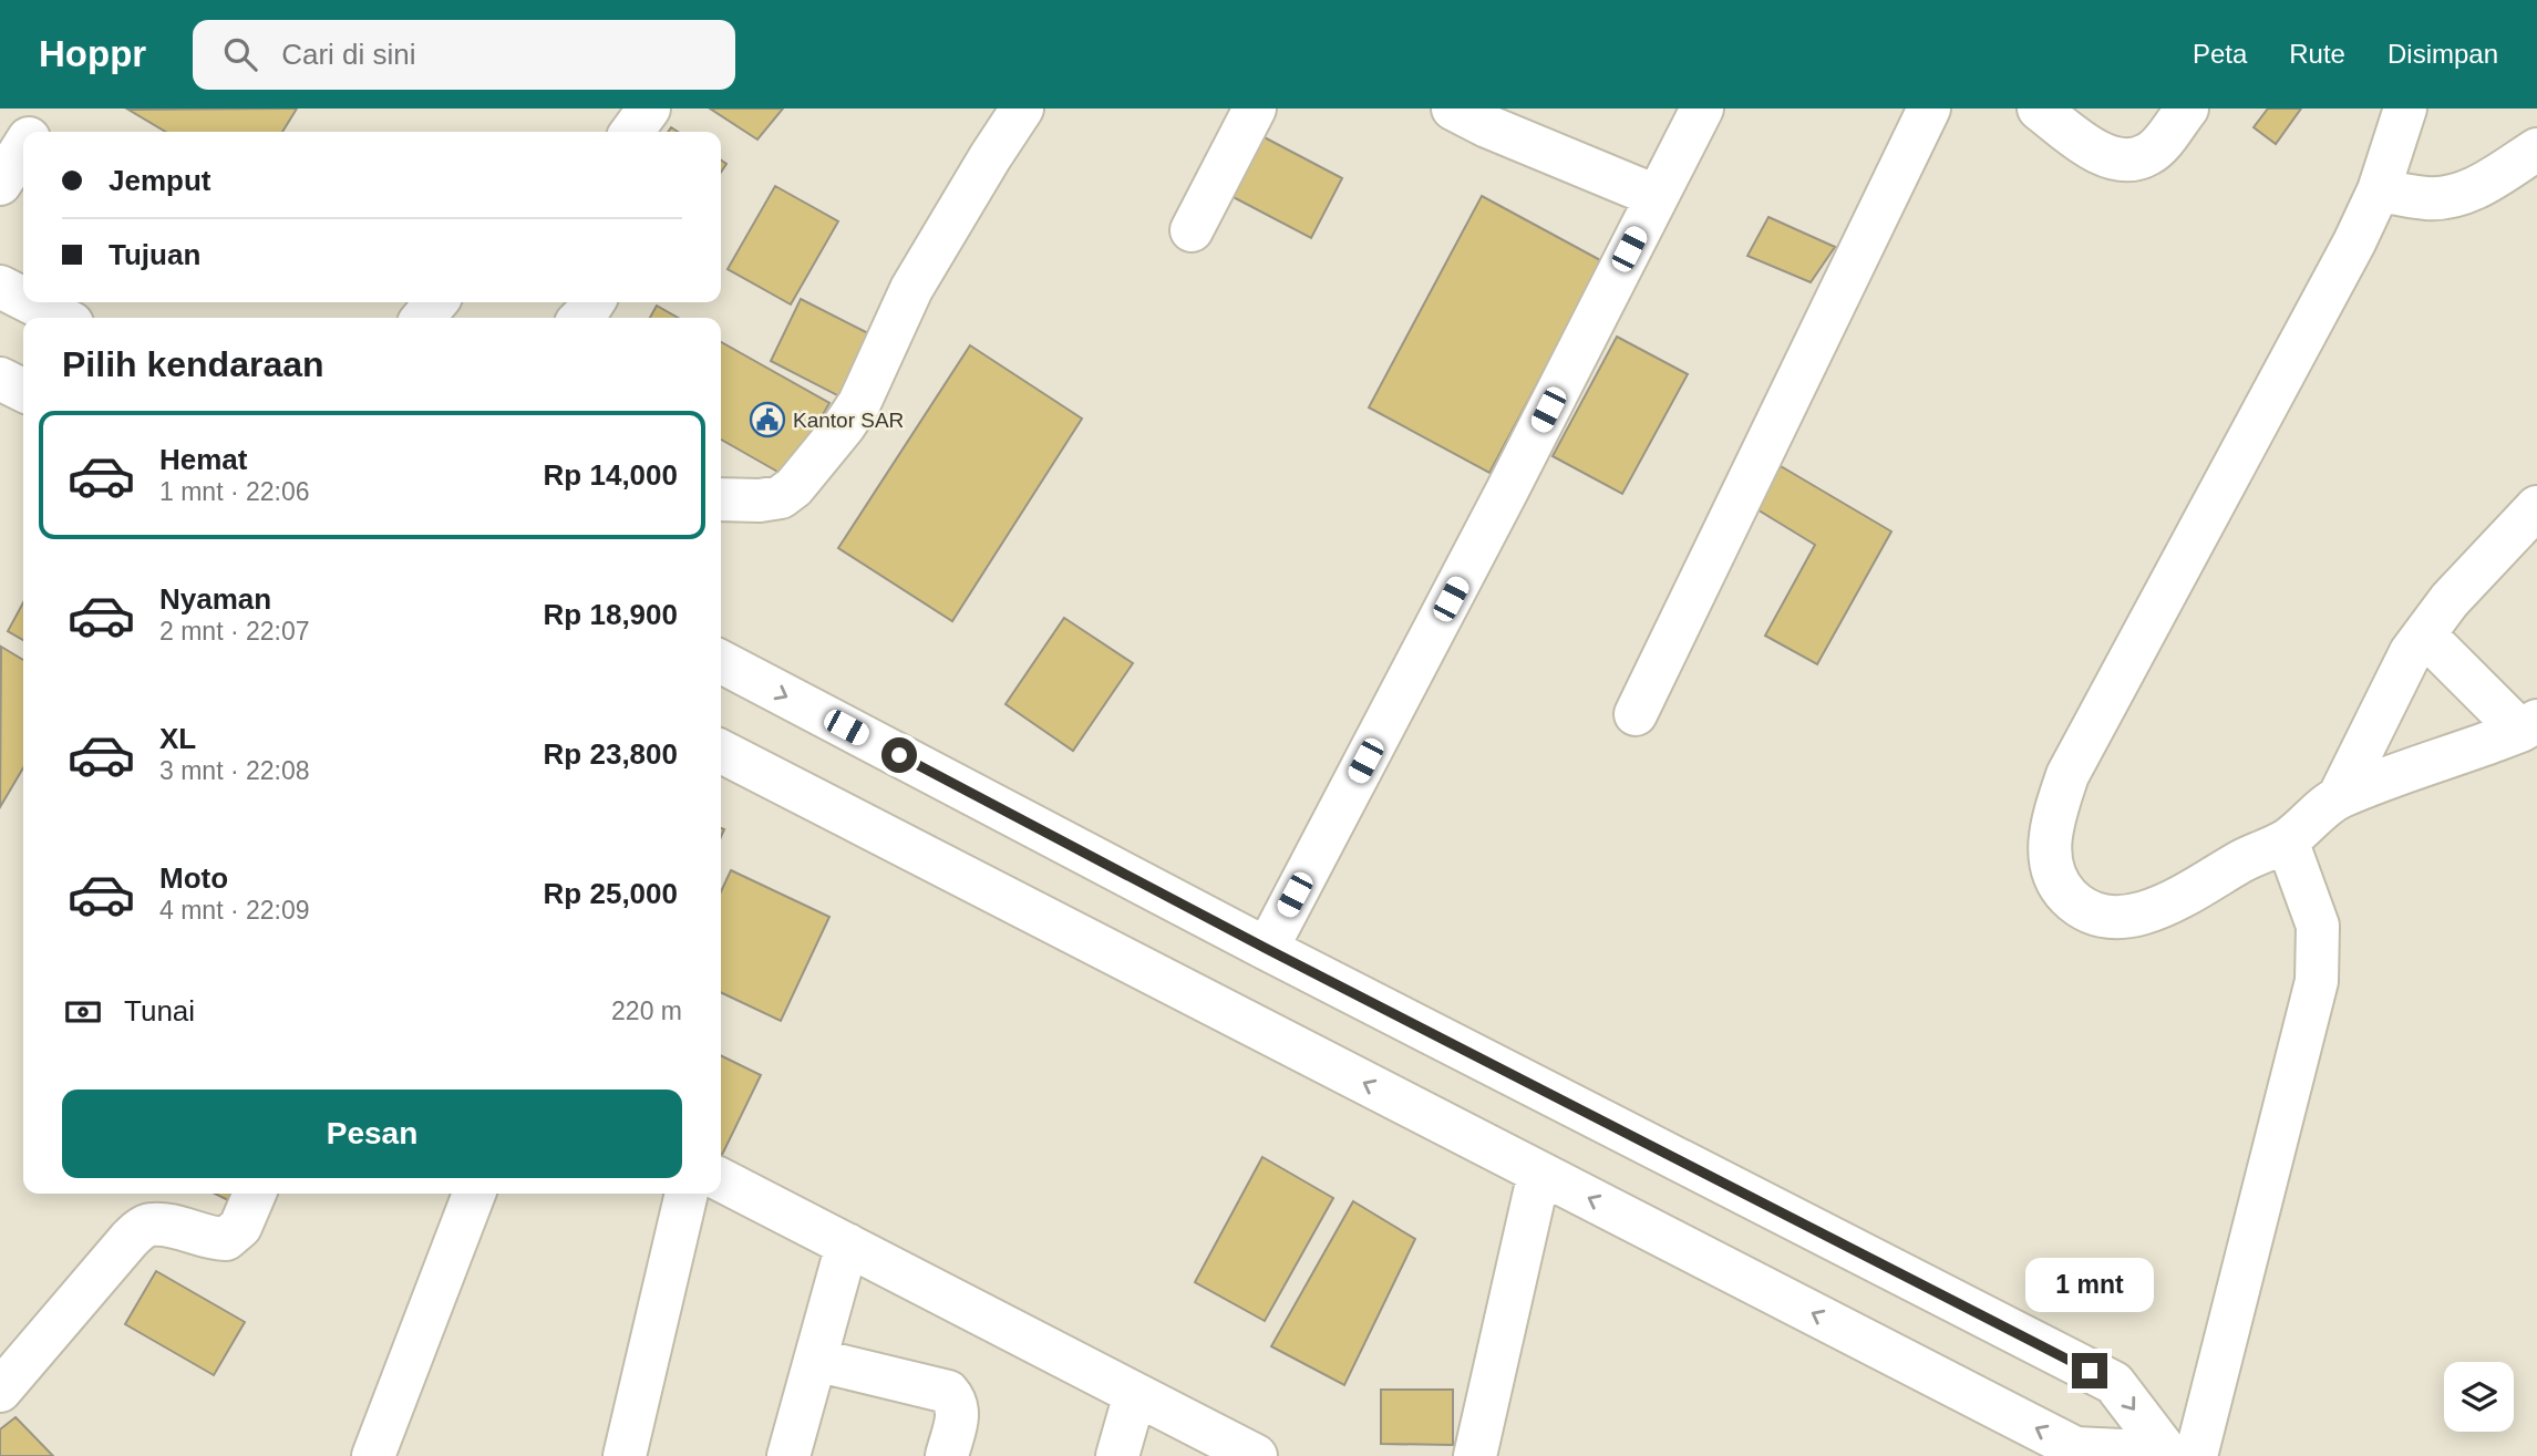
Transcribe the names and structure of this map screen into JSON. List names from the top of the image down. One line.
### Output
{"places":{"public building":["Kantor SAR"]},"page":{"header":"Hoppr","search":"Cari di sini","nav":["Peta","Rute","Disimpan"],"banner":["Jemput","Tujuan"],"heading":"Pilih kendaraan","list":[{"name":"Hemat","note":"1 mnt · 22:06","value":"Rp 14,000"},{"name":"Nyaman","note":"2 mnt · 22:07","value":"Rp 18,900"},{"name":"XL","note":"3 mnt · 22:08","value":"Rp 23,800"},{"name":"Moto","note":"4 mnt · 22:09","value":"Rp 25,000"}],"pay":["Tunai","220 m"],"buttons":"Pesan","bubble":"1 mnt"}}
